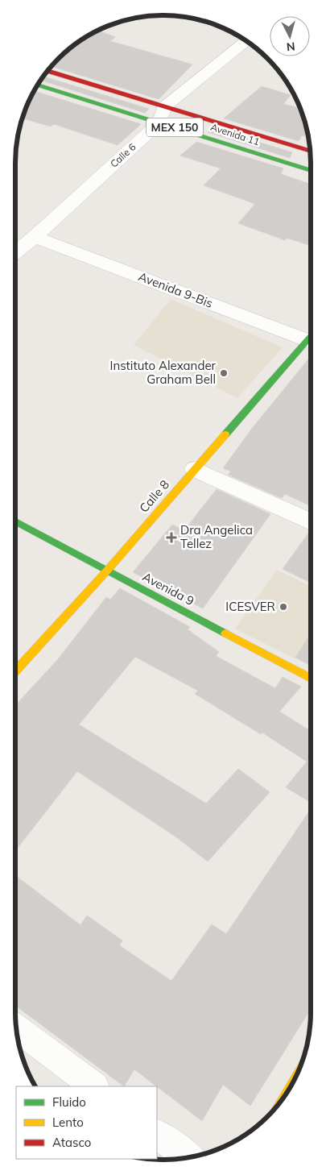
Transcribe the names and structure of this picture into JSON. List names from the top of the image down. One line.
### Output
{"streets":{"main road":["MEX 150","Avenida 11","Calle 8","Avenida 9"],"street":["Calle 6","Avenida 9-Bis"]},"crossings":[["Avenida 11","Calle 6"],["Calle 6","Avenida 9-Bis"],["Calle 8","Avenida 9"]],"places":{"other":["Instituto Alexander Graham Bell","ICESVER"],"health":["Dra Angelica Tellez"]},"legend":["Fluido","Lento","Atasco"],"north":"bottom"}
